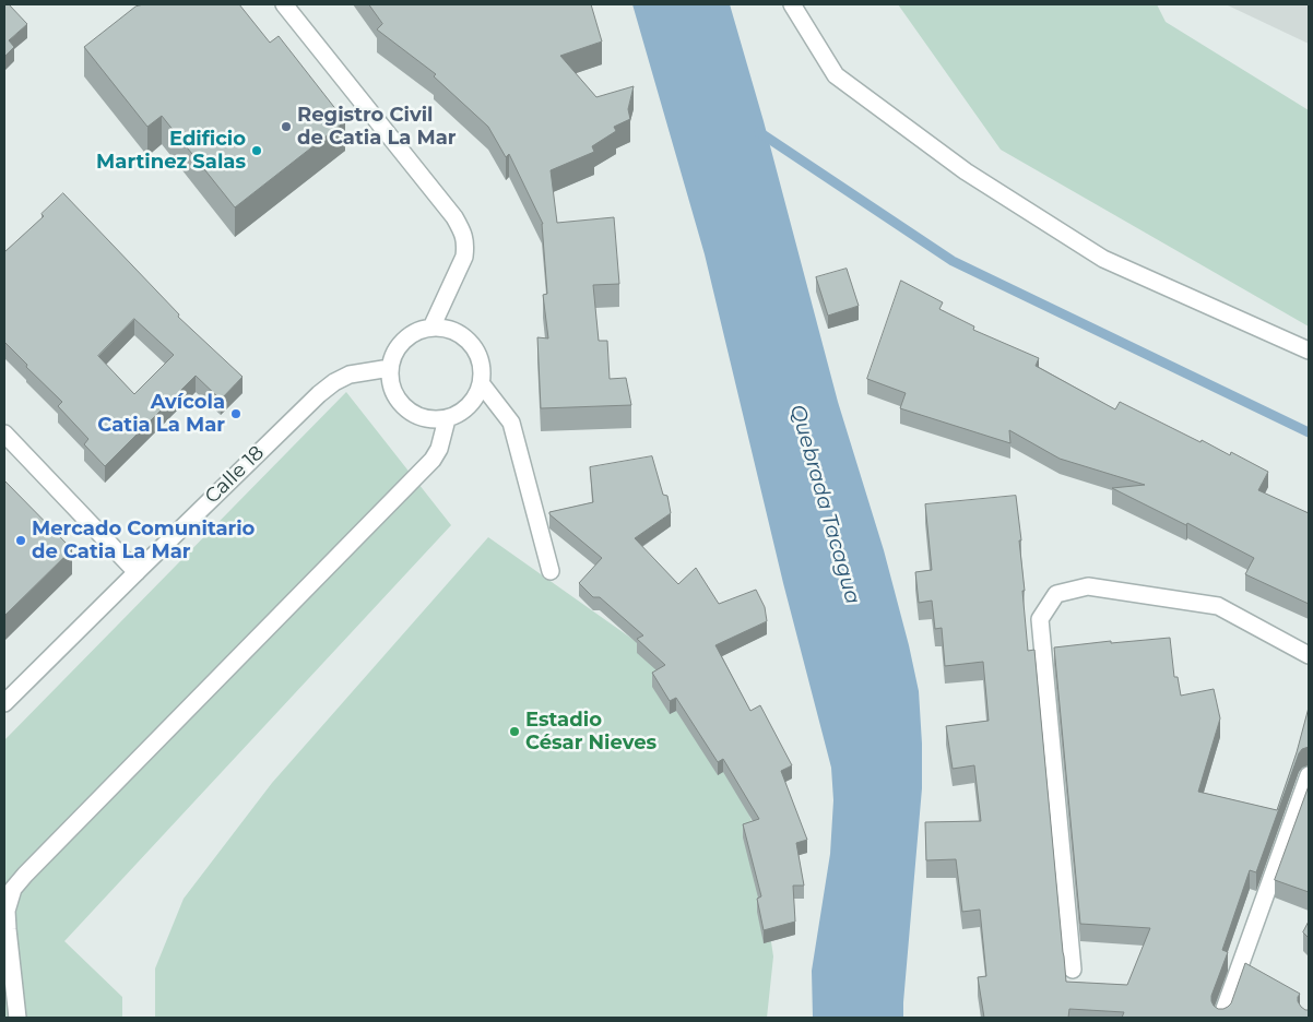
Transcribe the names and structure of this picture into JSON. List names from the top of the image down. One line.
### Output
{"streets":{"street":["Calle 18"]},"water":["Quebrada Tacagua"],"places":["Registro Civil de Catia La Mar","Edificio Martinez Salas","Avícola Catia La Mar","Mercado Comunitario de Catia La Mar","Estadio César Nieves"]}
